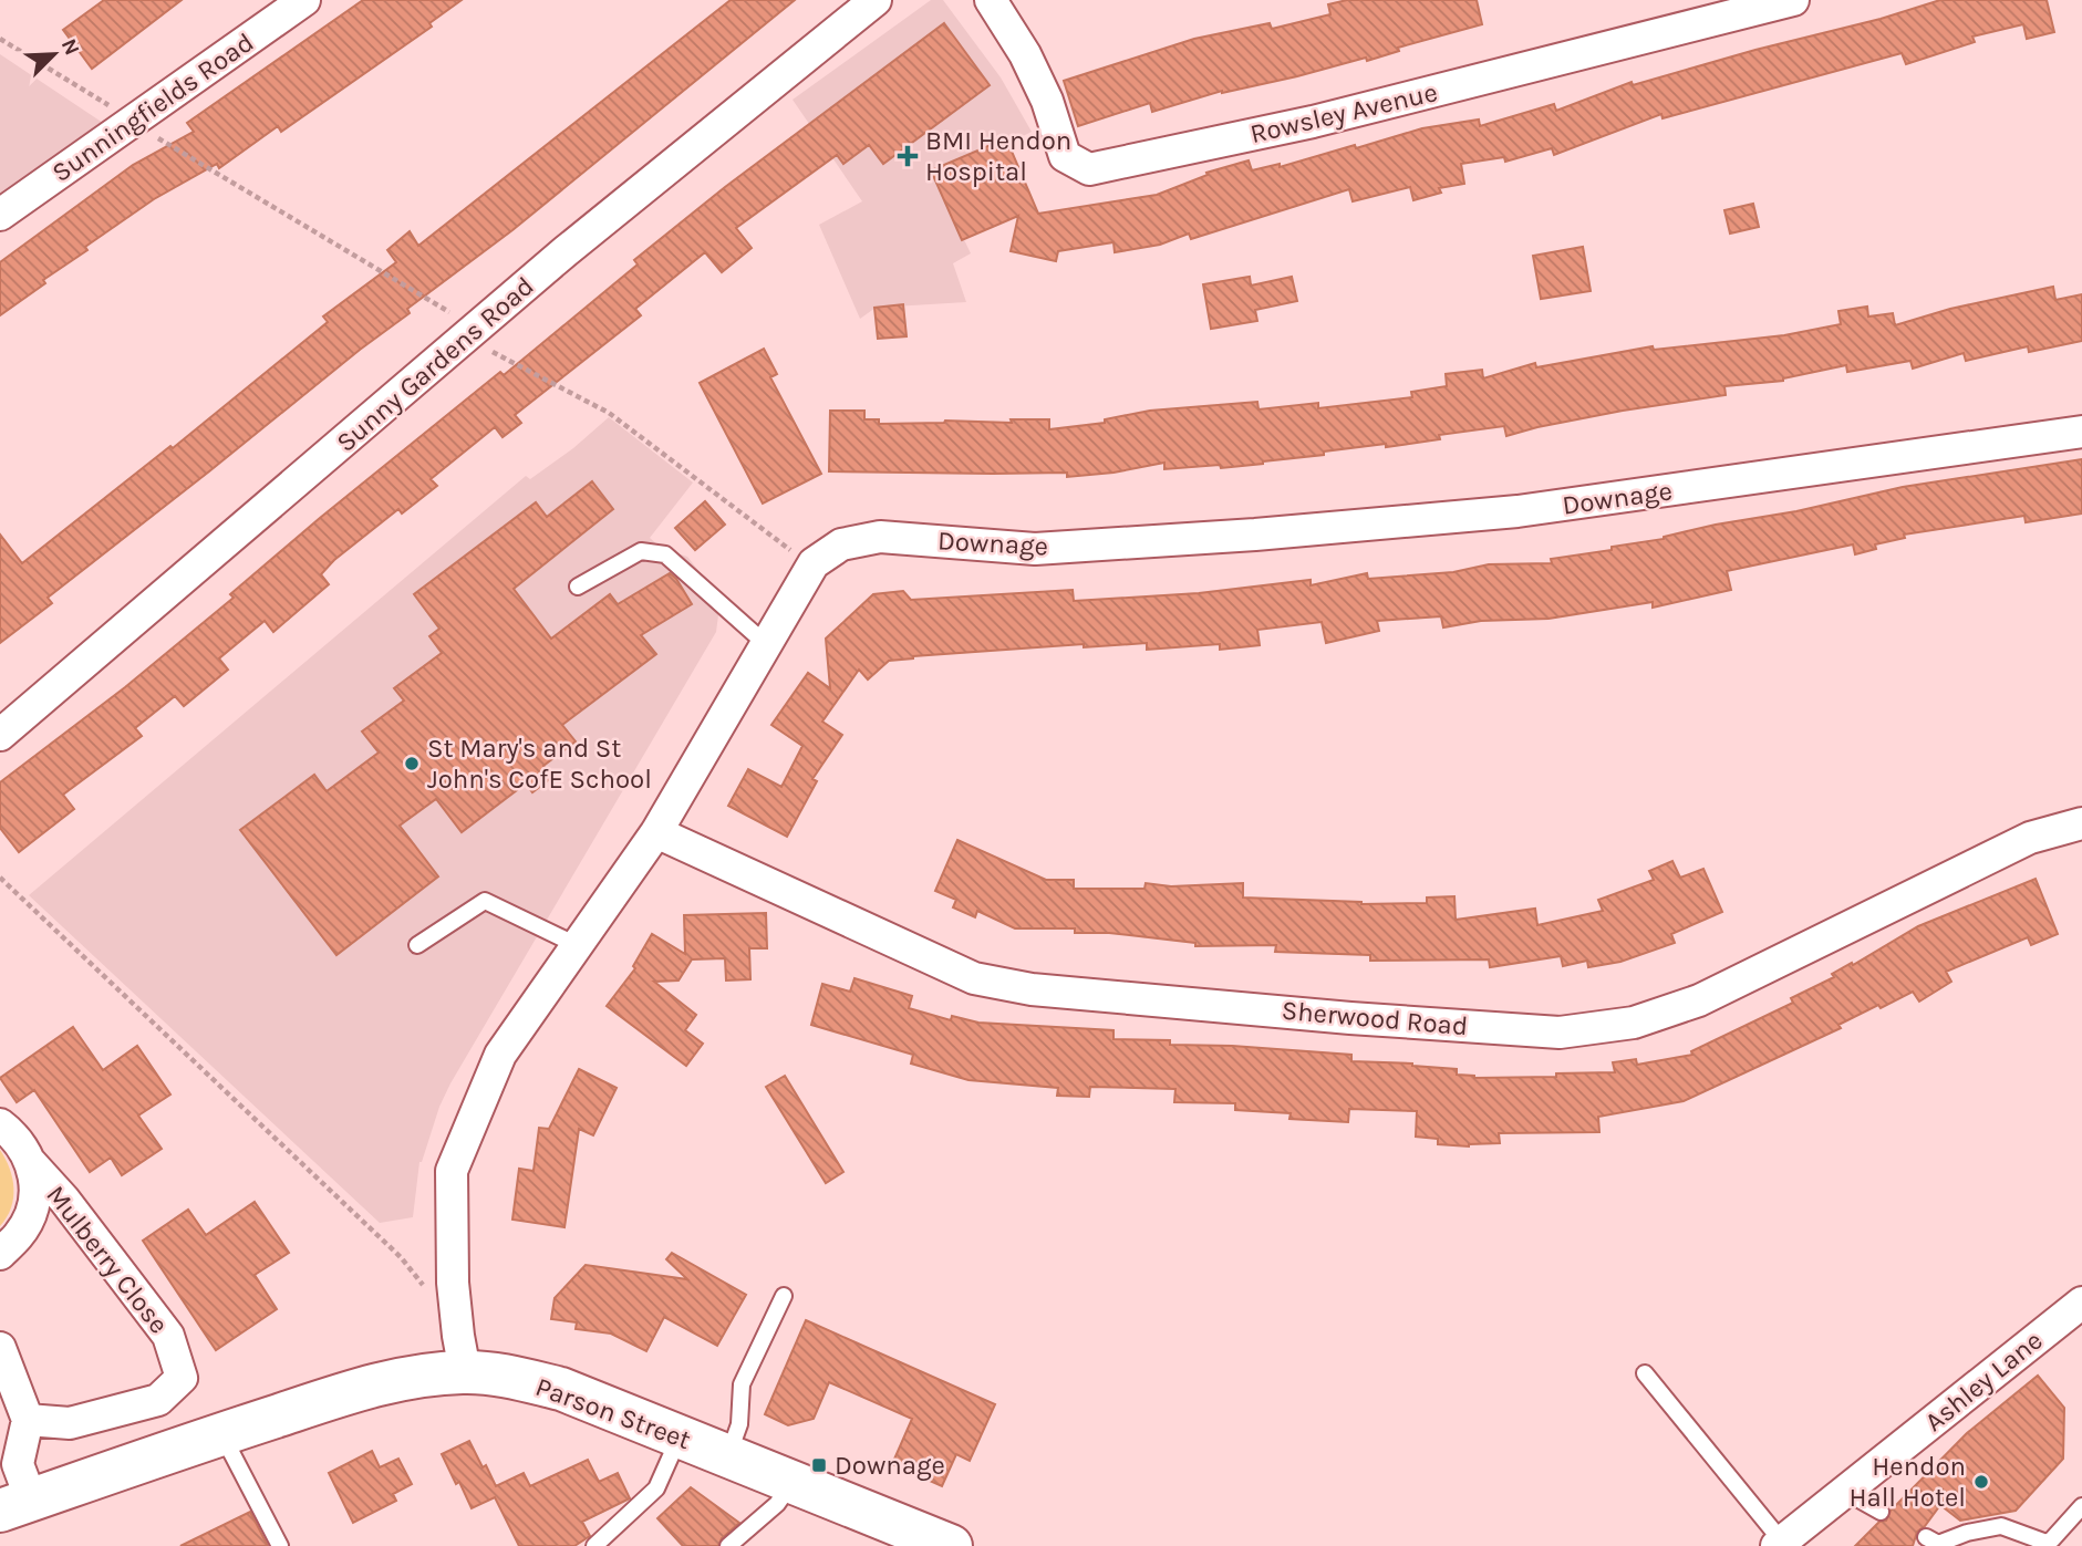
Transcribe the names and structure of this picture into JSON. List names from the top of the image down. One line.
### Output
{"streets":{"main road":["Parson Street"],"street":["Sunningfields Road","Rowsley Avenue","Sunny Gardens Road","Downage","Sherwood Road","Mulberry Close","Ashley Lane"]},"crossings":[["Downage","Sherwood Road"],["Downage","Parson Street"]],"places":{"health":["BMI Hendon Hospital"],"other":["St Mary's and St John's CofE School","Hendon Hall Hotel"],"transit":["Downage"]},"north":"top right"}
